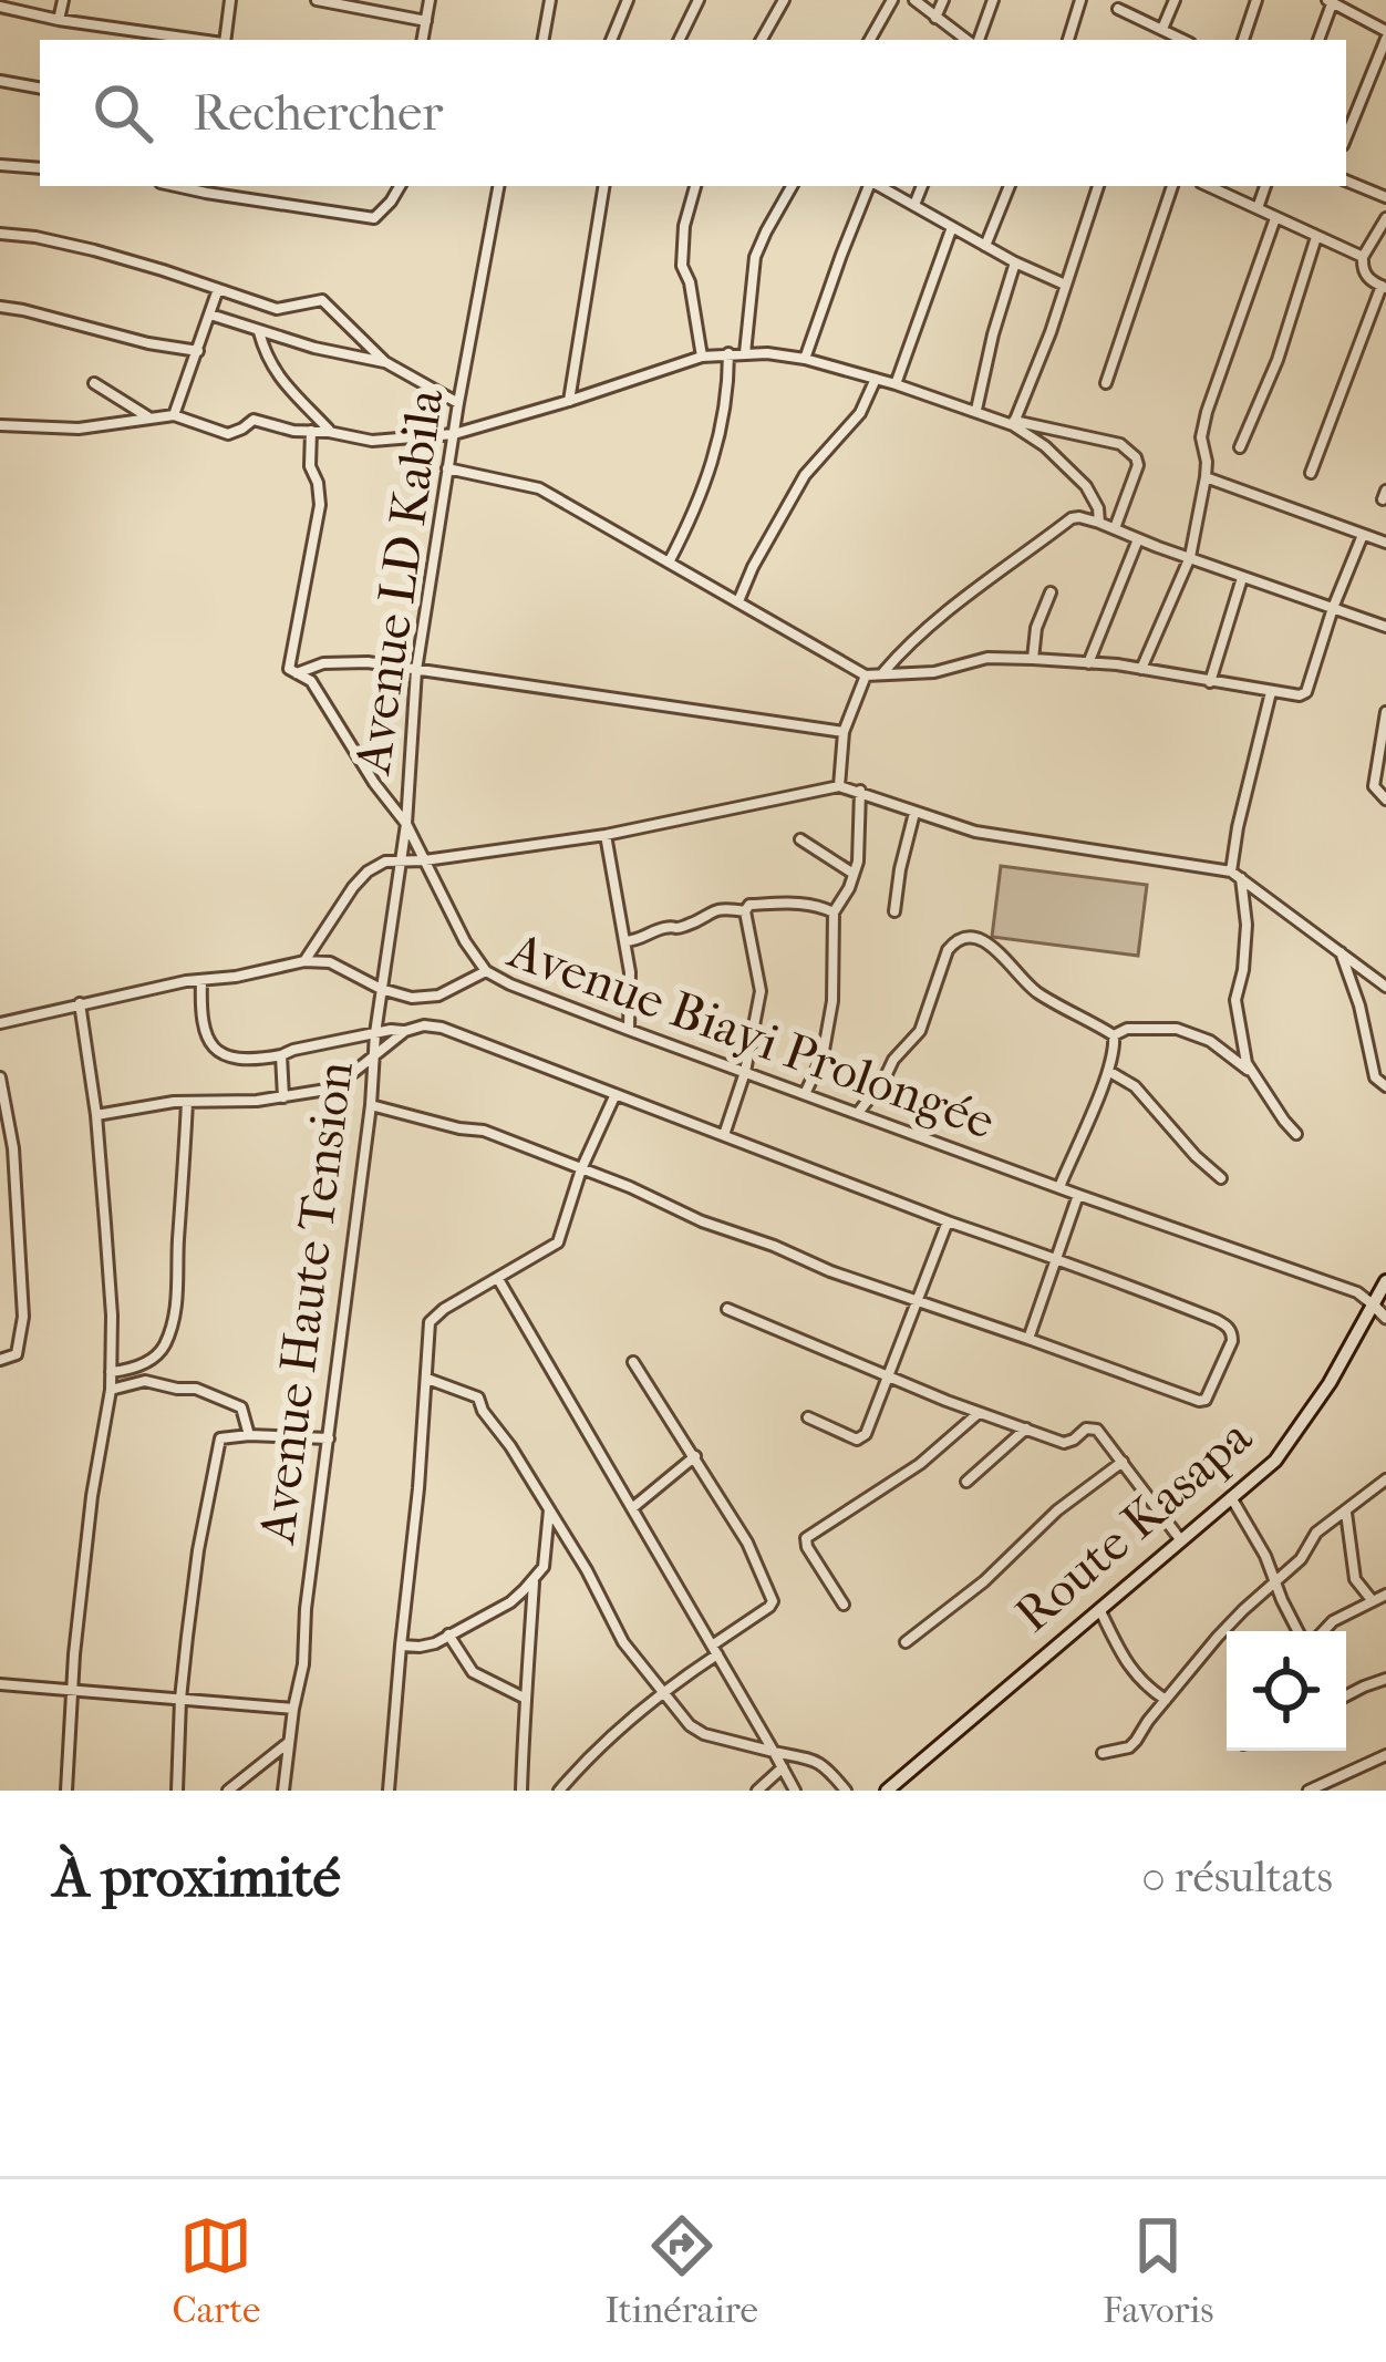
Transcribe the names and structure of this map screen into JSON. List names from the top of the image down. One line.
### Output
{"streets":{"main road":["Route Kasapa"],"street":["Avenue LD Kabila","Avenue Biayi Prolongée","Avenue Haute Tension"]},"crossings":[["Avenue LD Kabila","Avenue Biayi Prolongée"],["Avenue LD Kabila","Avenue Haute Tension"],["Avenue Biayi Prolongée","Avenue Haute Tension"],["Avenue Biayi Prolongée","Route Kasapa"]],"page":{"search":"Rechercher","heading":["À proximité","0 résultats"],"nav":["Carte","Itinéraire","Favoris"]}}
